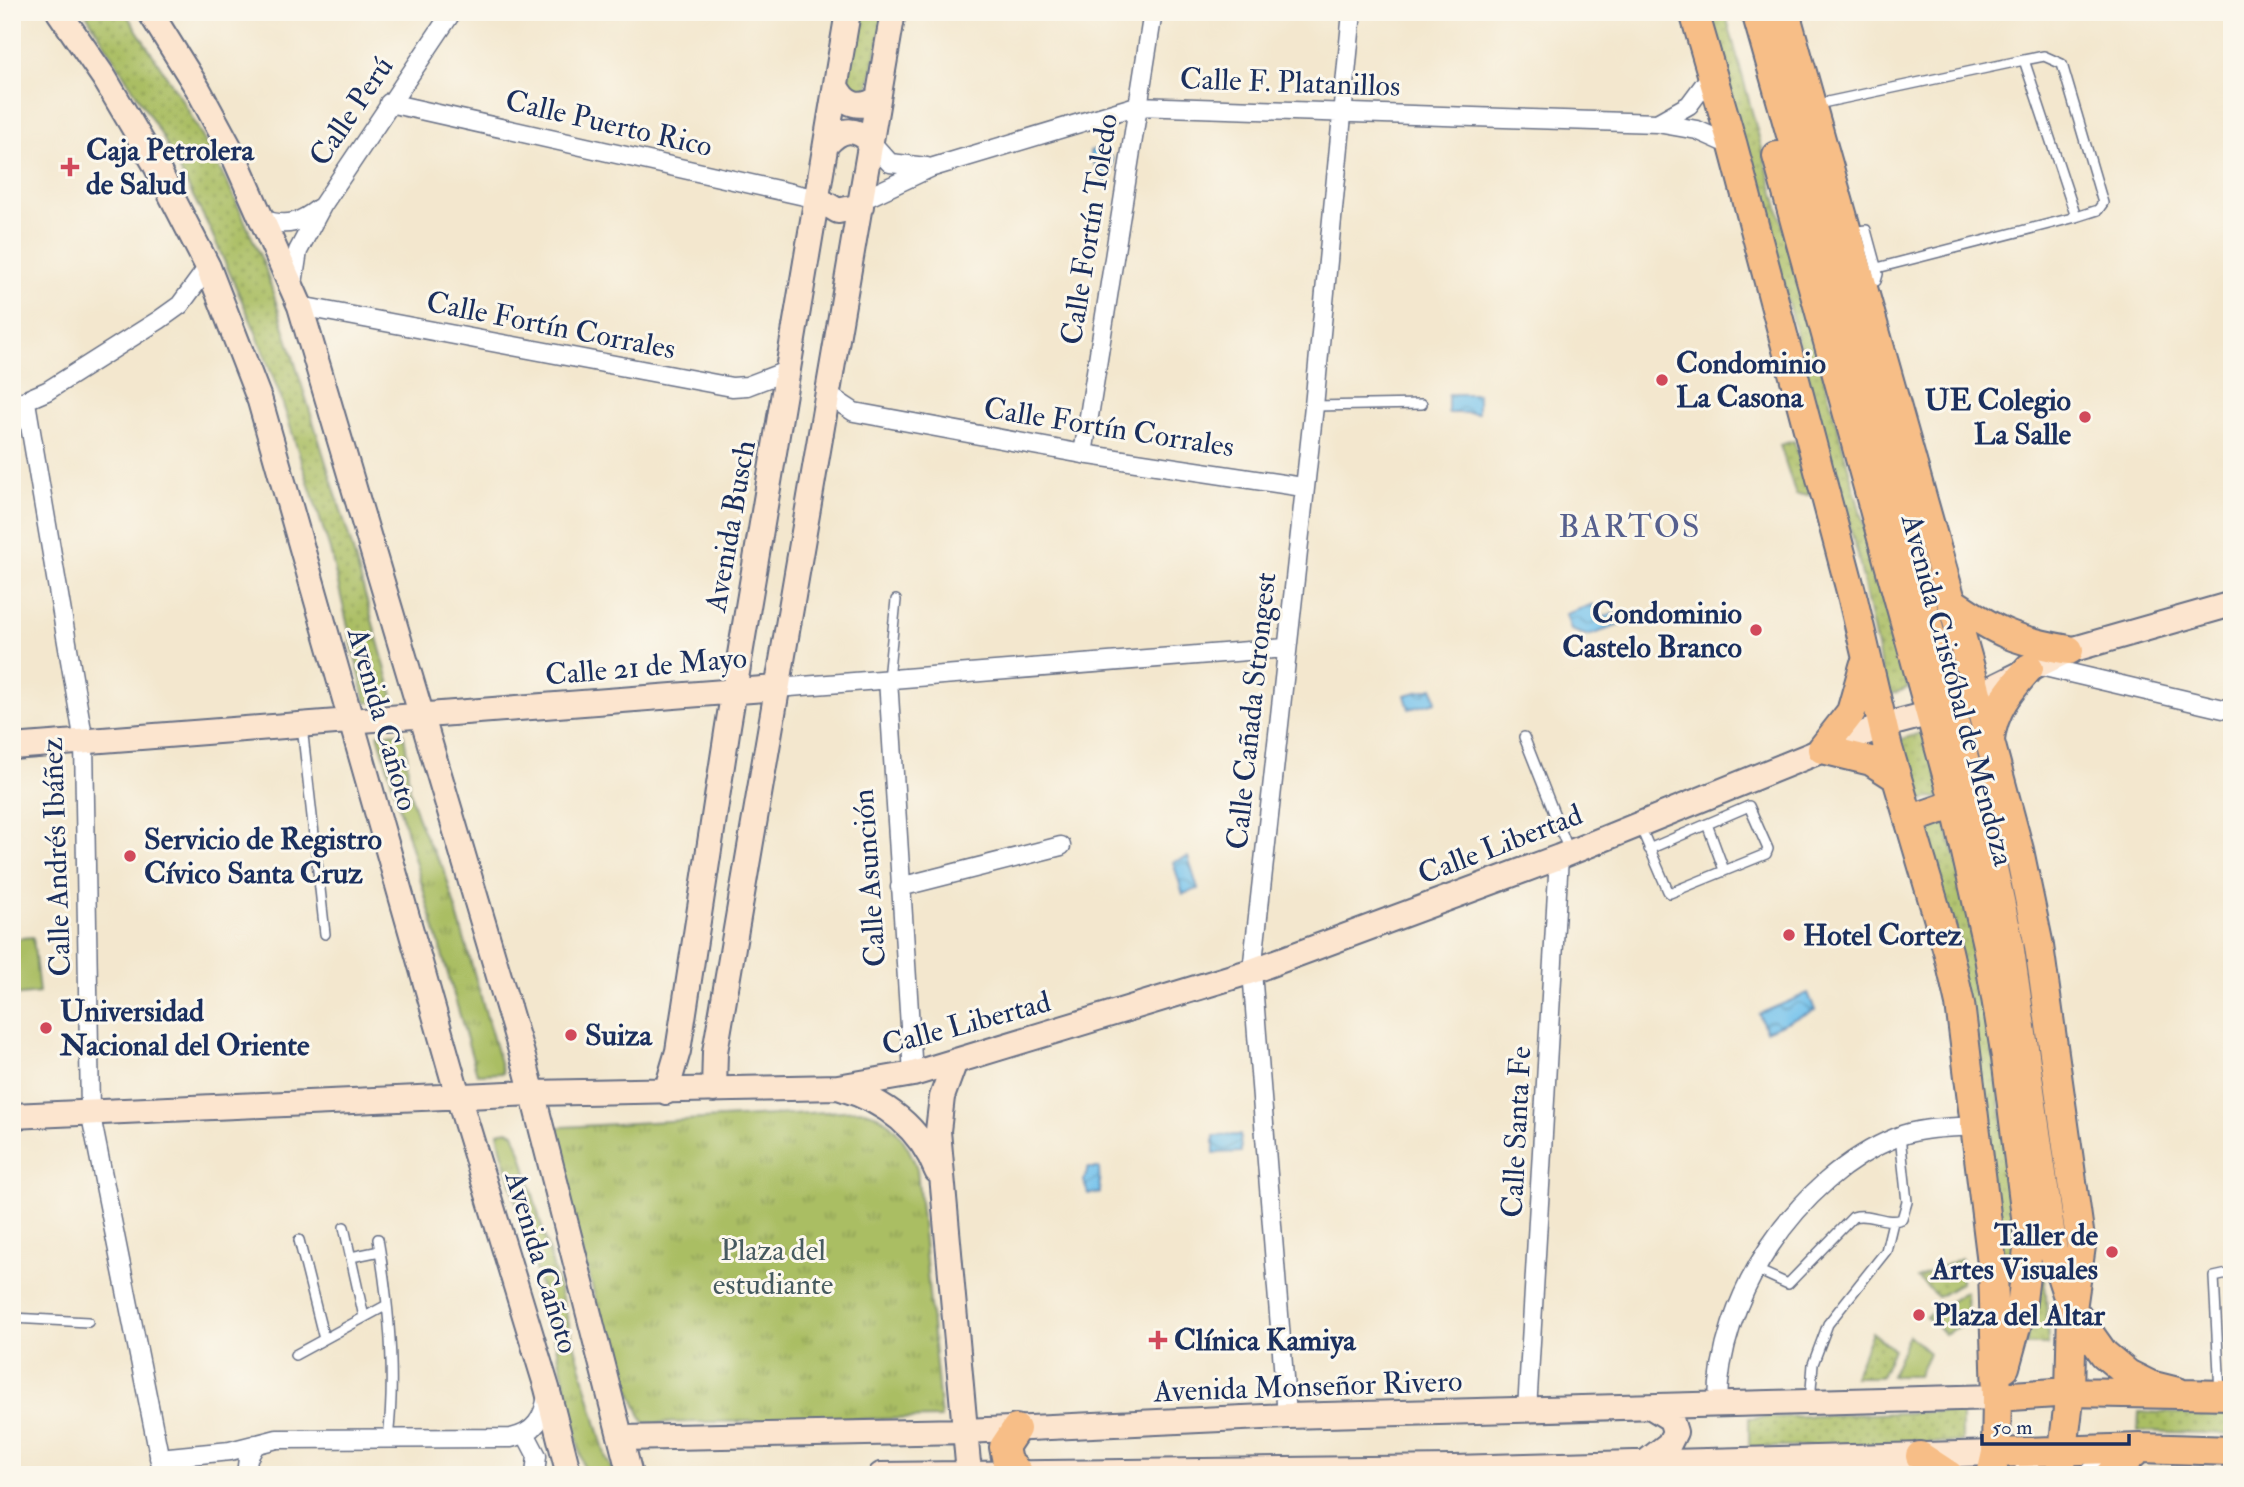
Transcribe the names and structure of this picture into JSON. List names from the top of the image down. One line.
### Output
{"streets":{"main road":["Avenida Busch","Calle 21 de Mayo","Avenida Cristóbal de Mendoza","Avenida Cañoto","Calle Libertad","Avenida Monseñor Rivero"],"street":["Calle F. Platanillos","Calle Perú","Calle Puerto Rico","Calle Fortín Toledo","Calle Fortín Corrales","Calle Cañada Strongest","Calle Andrés Ibáñez","Calle Asunción","Calle Santa Fe"]},"crossings":[["Calle F. Platanillos","Calle Fortín Toledo"],["Calle F. Platanillos","Avenida Cristóbal de Mendoza"],["Calle F. Platanillos","Calle Cañada Strongest"],["Calle Perú","Calle Puerto Rico"],["Calle Perú","Calle Fortín Corrales"],["Calle Perú","Avenida Cañoto"],["Calle Puerto Rico","Avenida Busch"],["Calle Fortín Toledo","Calle Fortín Corrales"],["Calle Fortín Corrales","Avenida Busch"],["Calle Fortín Corrales","Calle Cañada Strongest"],["Calle Fortín Corrales","Avenida Cañoto"],["Avenida Busch","Calle 21 de Mayo"],["Avenida Busch","Calle Libertad"],["Calle 21 de Mayo","Calle Cañada Strongest"],["Calle 21 de Mayo","Avenida Cañoto"],["Calle 21 de Mayo","Calle Andrés Ibáñez"],["Calle 21 de Mayo","Calle Asunción"],["Avenida Cristóbal de Mendoza","Calle Libertad"],["Avenida Cristóbal de Mendoza","Avenida Monseñor Rivero"],["Calle Cañada Strongest","Calle Libertad"],["Calle Cañada Strongest","Avenida Monseñor Rivero"],["Avenida Cañoto","Calle Libertad"],["Avenida Cañoto","Avenida Monseñor Rivero"],["Calle Libertad","Calle Andrés Ibáñez"],["Calle Libertad","Calle Asunción"],["Calle Libertad","Calle Santa Fe"],["Calle Santa Fe","Avenida Monseñor Rivero"]],"districts":["BARTOS"],"parks":["Plaza del estudiante"],"places":{"health":["Caja Petrolera de Salud","Clínica Kamiya"],"other":["Condominio La Casona","UE Colegio La Salle","Condominio Castelo Branco","Servicio de Registro Cívico Santa Cruz","Hotel Cortez","Universidad Nacional del Oriente","Suiza","Taller de Artes Visuales","Plaza del Altar"]},"scale_bar":"50 m"}
